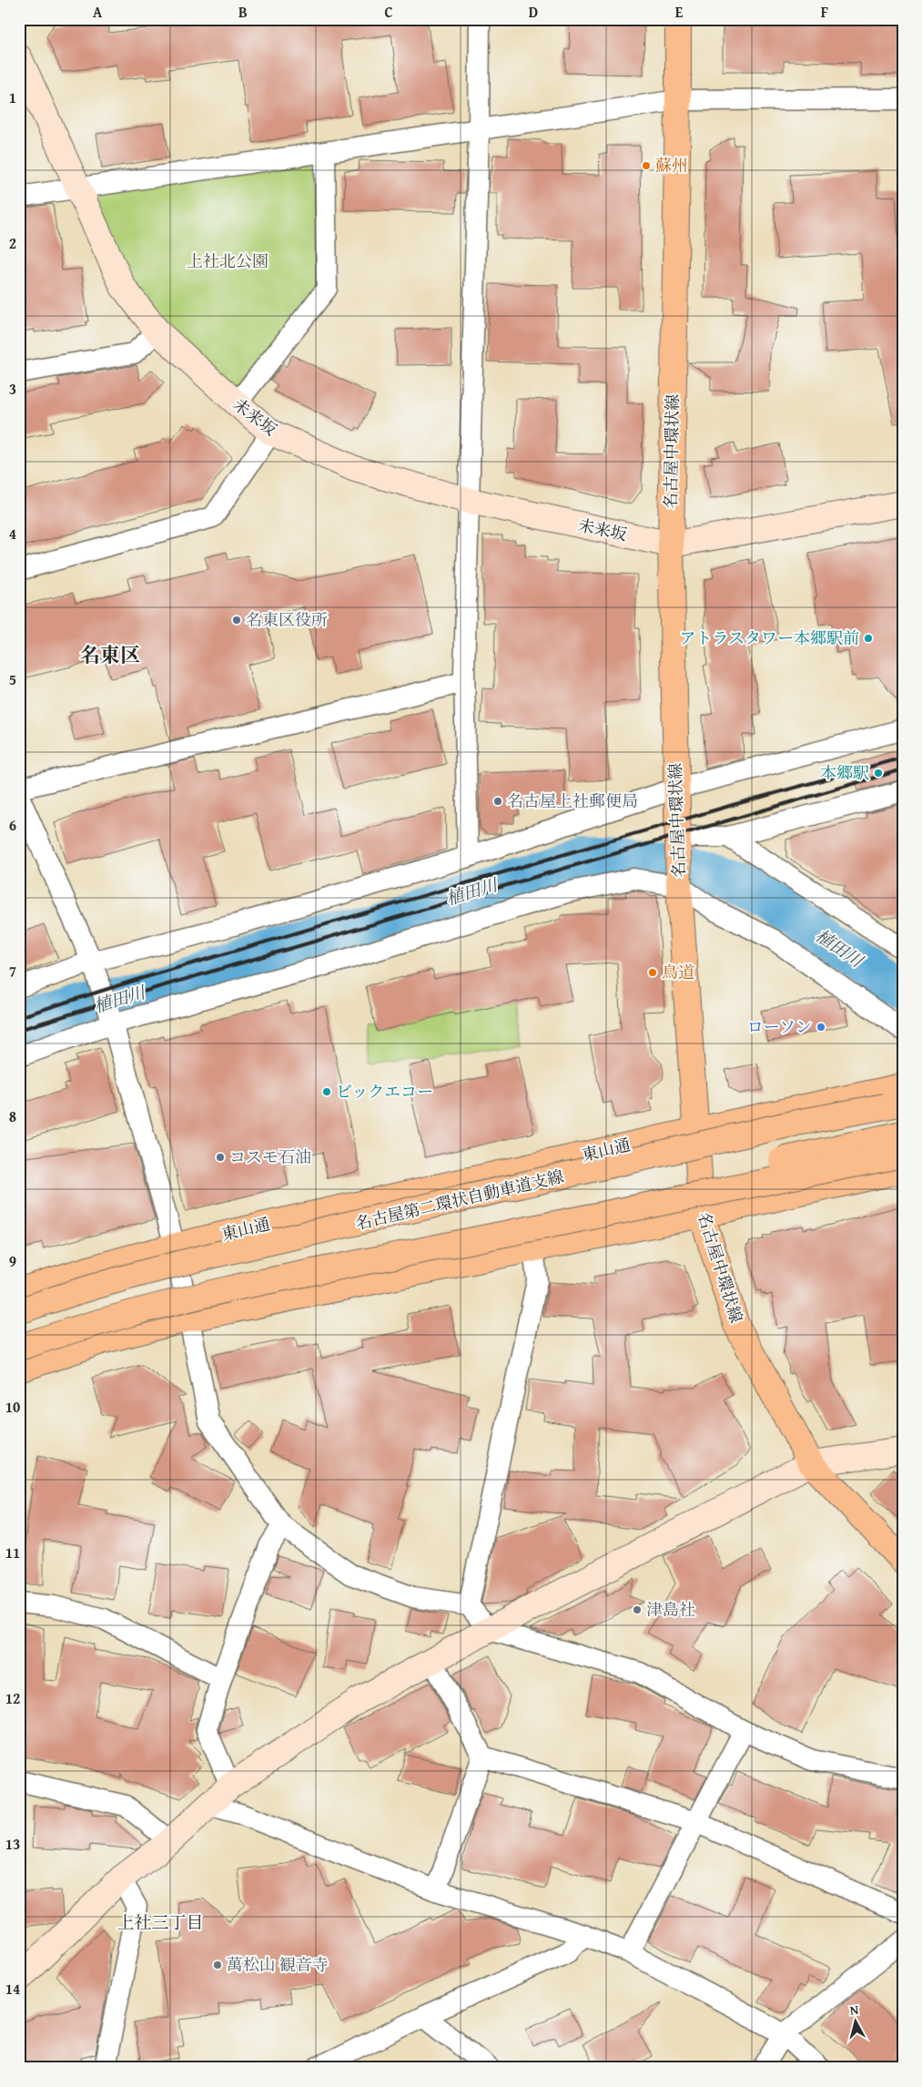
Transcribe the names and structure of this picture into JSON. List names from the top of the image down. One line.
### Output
{"streets":{"main road":["名古屋中環状線","東山通","名古屋第二環状自動車道支線"],"street":["未来坂"]},"crossings":[["未来坂","名古屋中環状線"],["名古屋中環状線","東山通"]],"districts":["名東区","上社三丁目"],"water":["植田川"],"parks":["上社北公園"],"places":["蘇州","名東区役所","アトラスタワー本郷駅前","本郷駅","名古屋上社郵便局","鳥道","ローソン","ビックエコー","コスモ石油","津島社","萬松山 観音寺"],"north":"top","grid":{"columns":["A","B","C","D","E","F"],"rows":["1","2","3","4","5","6","7","8","9","10","11","12","13","14"]}}
